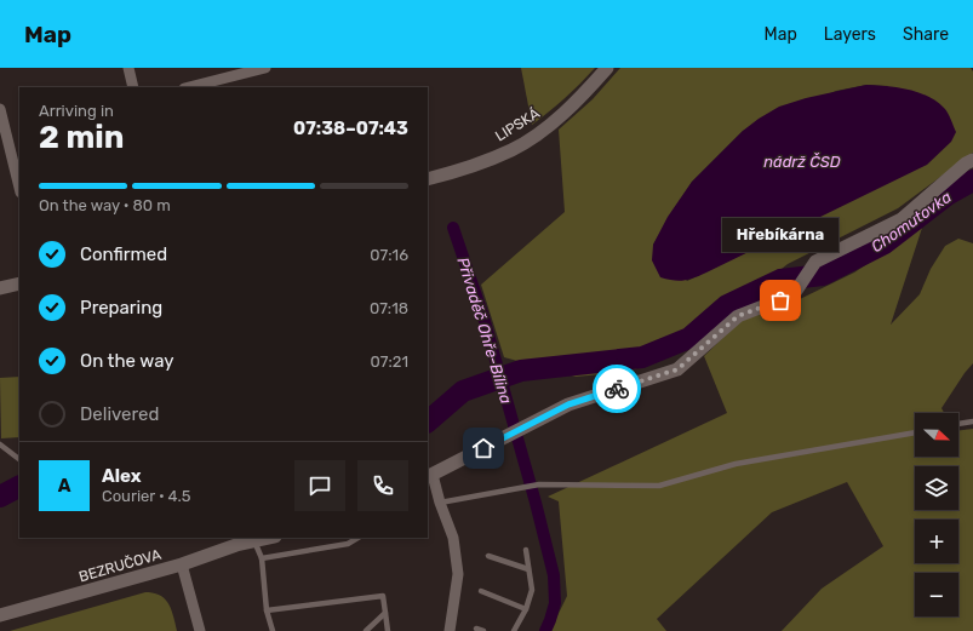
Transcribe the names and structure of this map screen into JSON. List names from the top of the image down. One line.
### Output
{"streets":{"street":["LIPSKÁ","BEZRUČOVA"]},"water":["nádrž ČSD","Chomutovka","Přivaděč Ohře-Bílina"],"places":["Hřebíkárna"],"north":"right","page":{"header":"Map","nav":["Map","Layers","Share"],"heading":["2 min","Arriving in","07:38–07:43"],"panel":["Alex","Courier · 4.5"],"bar":"On the way · 80 m","bubble":"Hřebíkárna","list":[["Confirmed","07:16"],["Preparing","07:18"],["On the way","07:21"],"Delivered"],"map_buttons":["+","−"],"round":"A"}}
